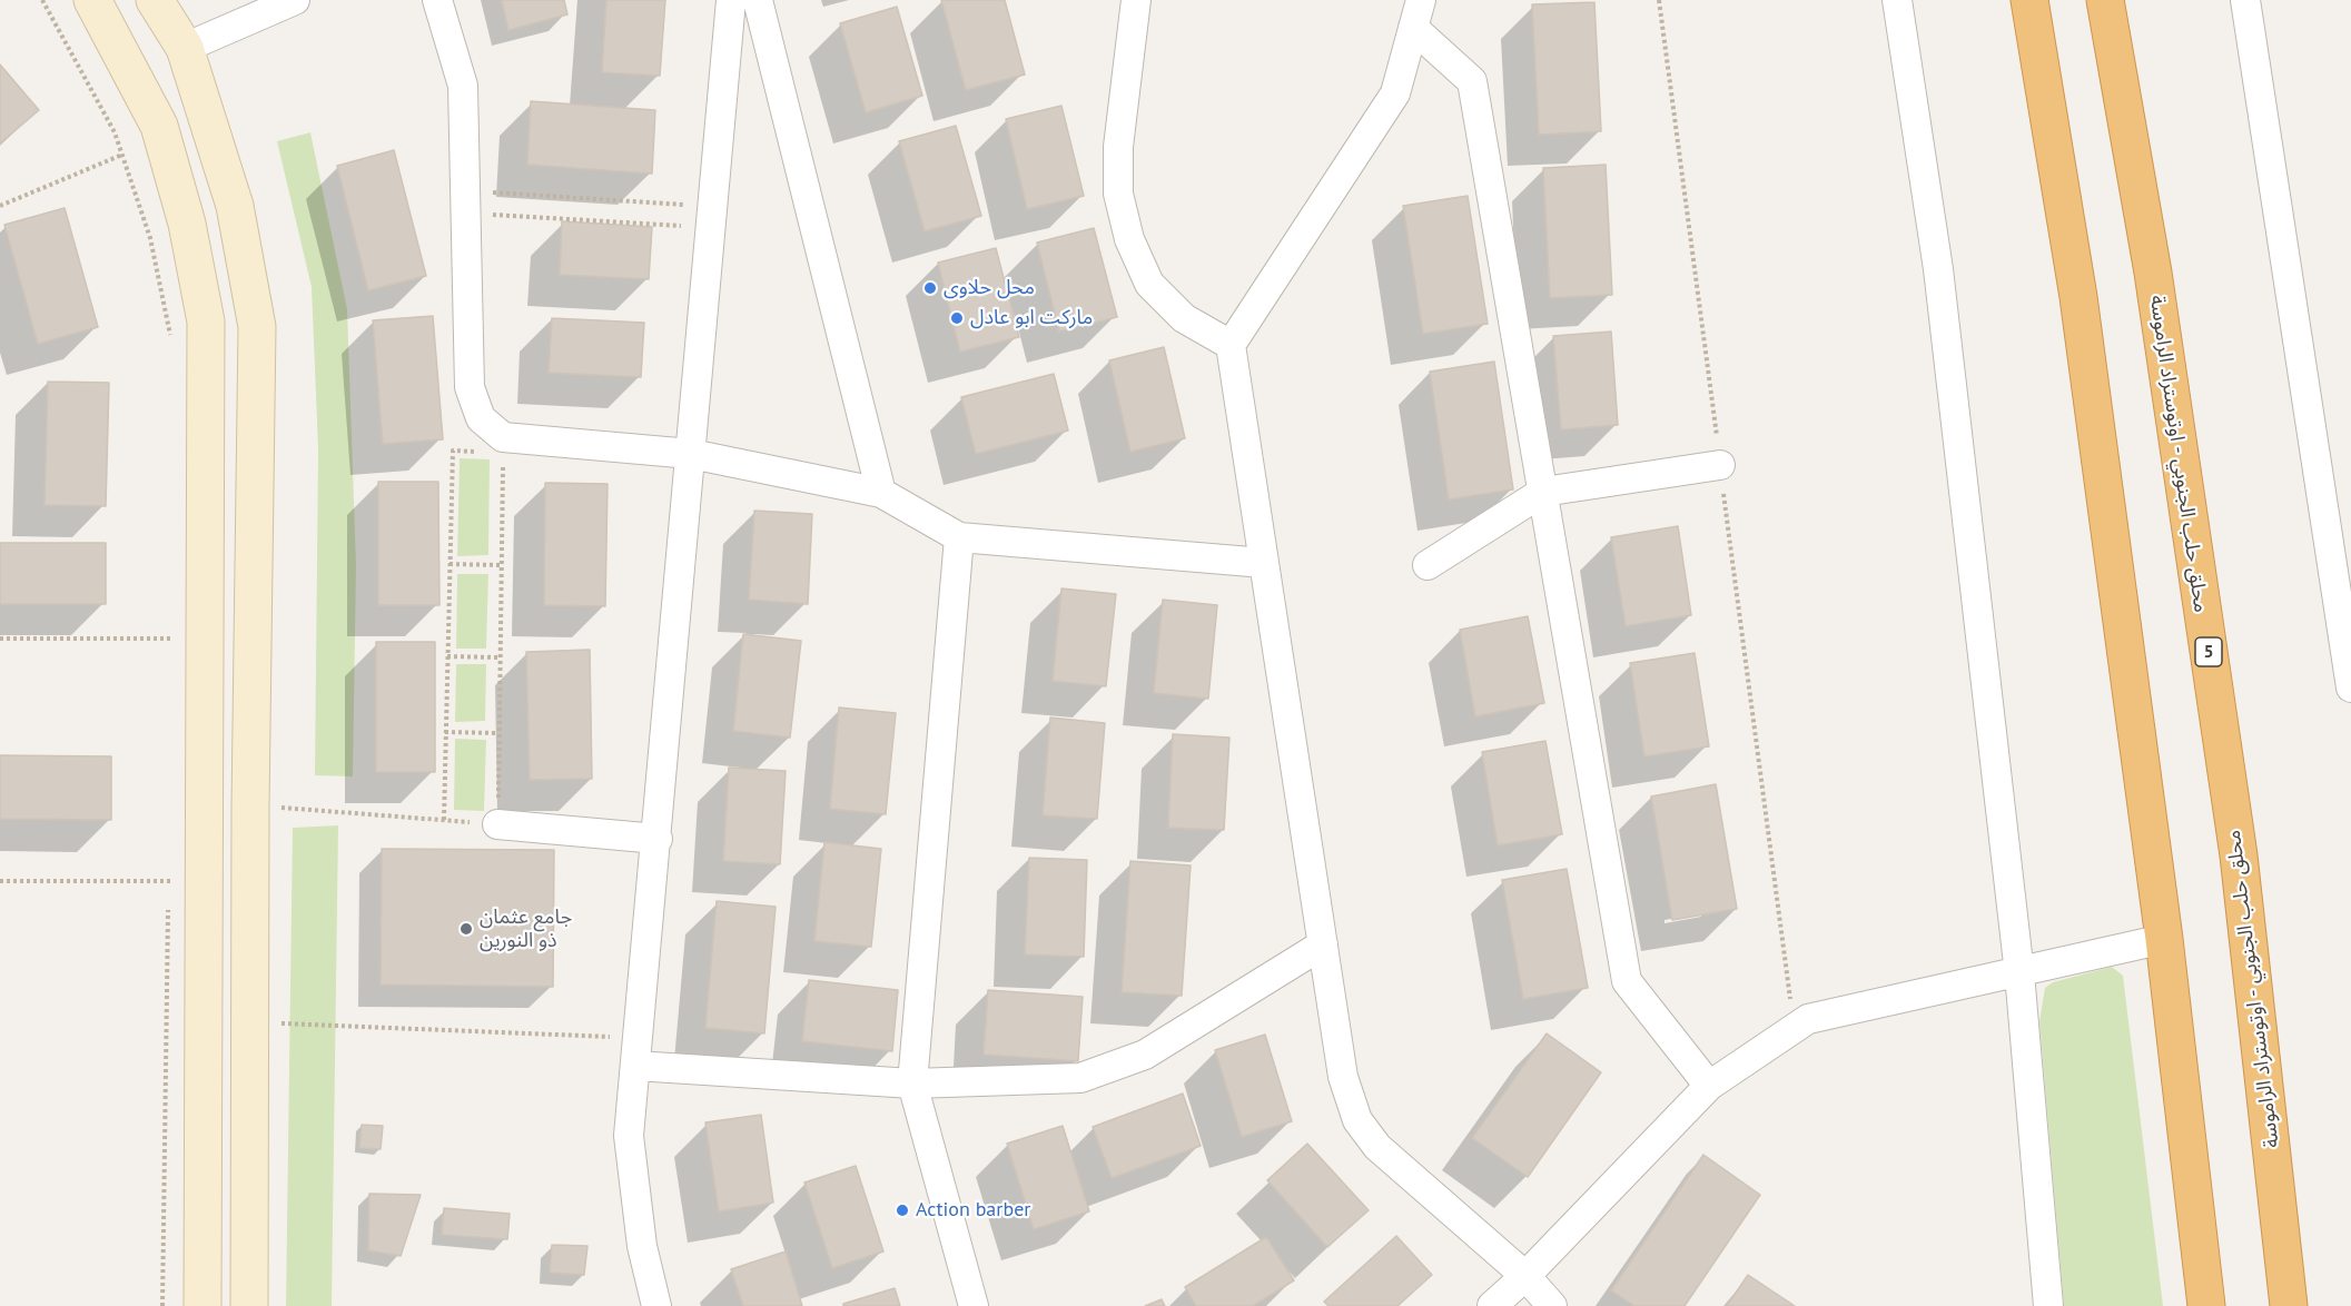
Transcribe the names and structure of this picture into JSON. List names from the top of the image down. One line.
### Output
{"streets":{"highway":["محلق حلب الجنوبي - اوتوستراد الراموسة","5"]},"places":["محل حلاوى","ماركت ابو عادل","جامع عثمان ذو النورين","Action barber"]}
